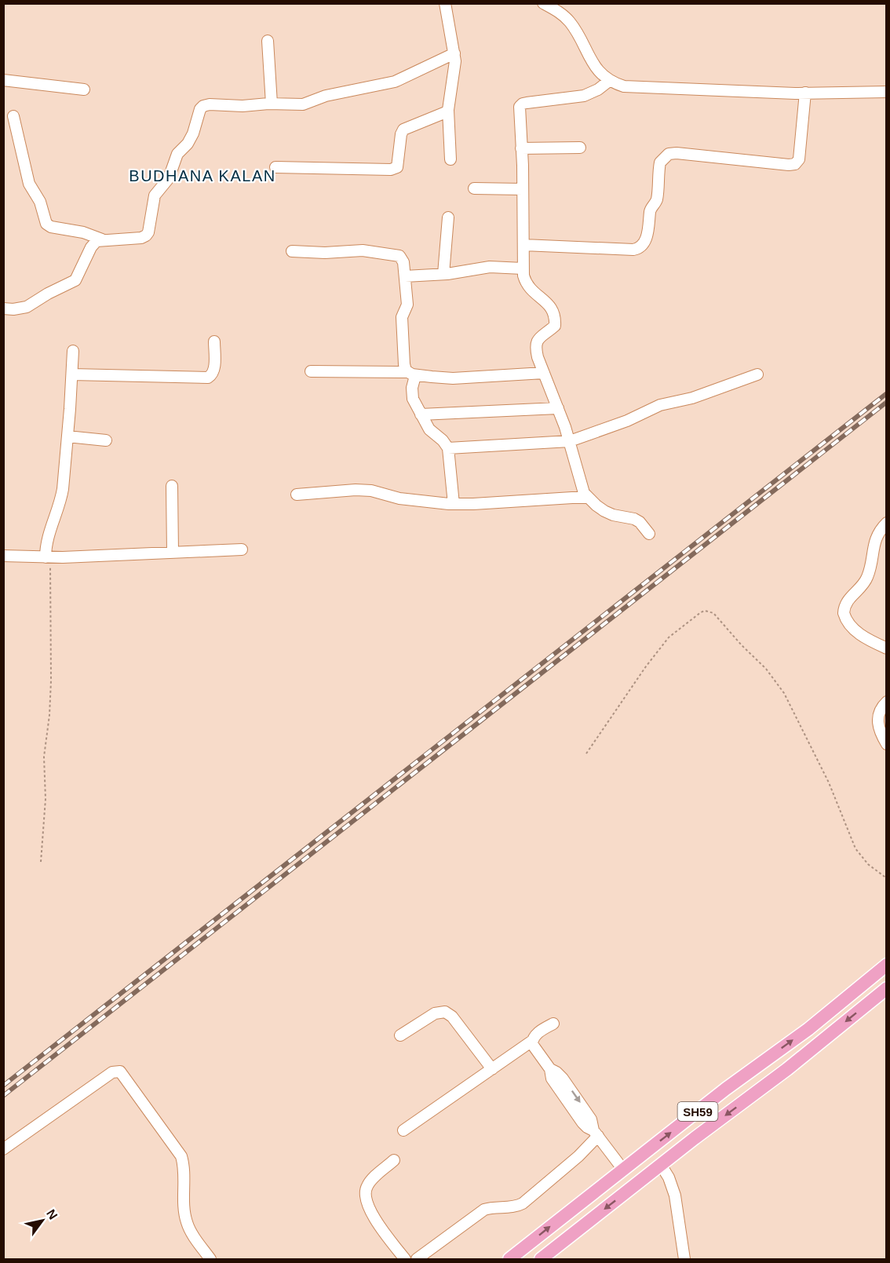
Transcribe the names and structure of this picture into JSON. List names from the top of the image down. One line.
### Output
{"streets":{"main road":["SH59"]},"districts":["BUDHANA KALAN"],"north":"top right"}
